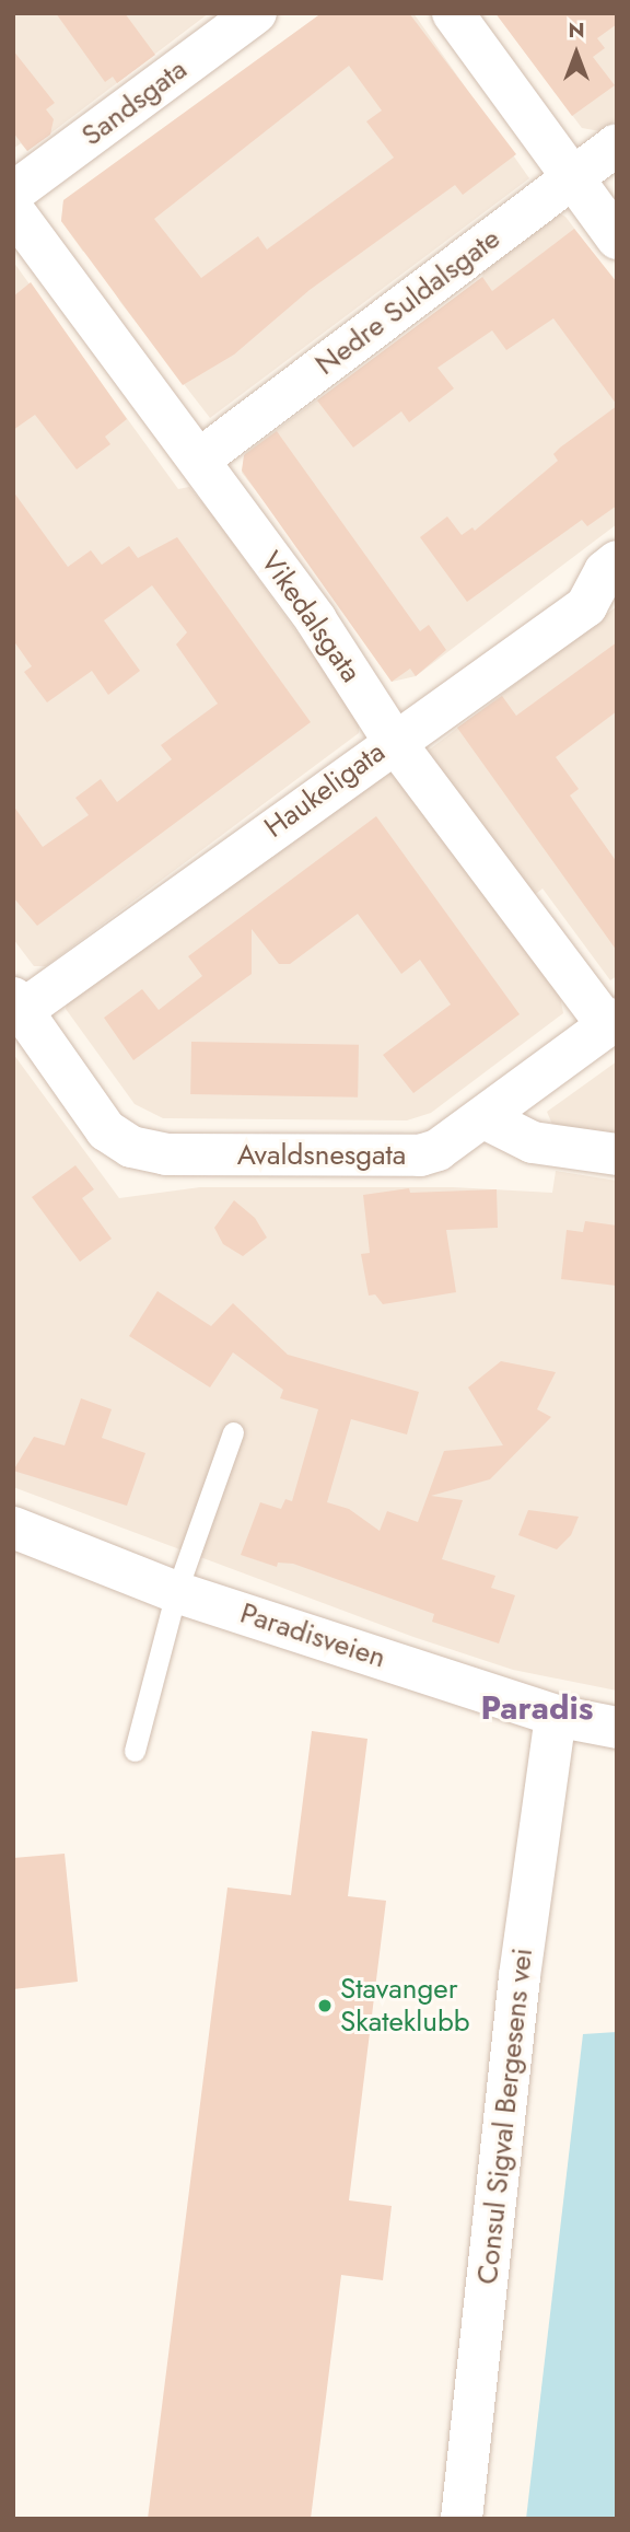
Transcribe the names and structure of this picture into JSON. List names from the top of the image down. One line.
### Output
{"streets":{"street":["Sandsgata","Nedre Suldalsgate","Vikedalsgata","Haukeligata","Avaldsnesgata","Paradisveien","Consul Sigval Bergesens vei"]},"crossings":[["Nedre Suldalsgate","Vikedalsgata"],["Vikedalsgata","Haukeligata"],["Vikedalsgata","Avaldsnesgata"],["Haukeligata","Avaldsnesgata"],["Paradisveien","Consul Sigval Bergesens vei"]],"districts":["Paradis"],"places":["Stavanger Skateklubb"],"north":"top"}
